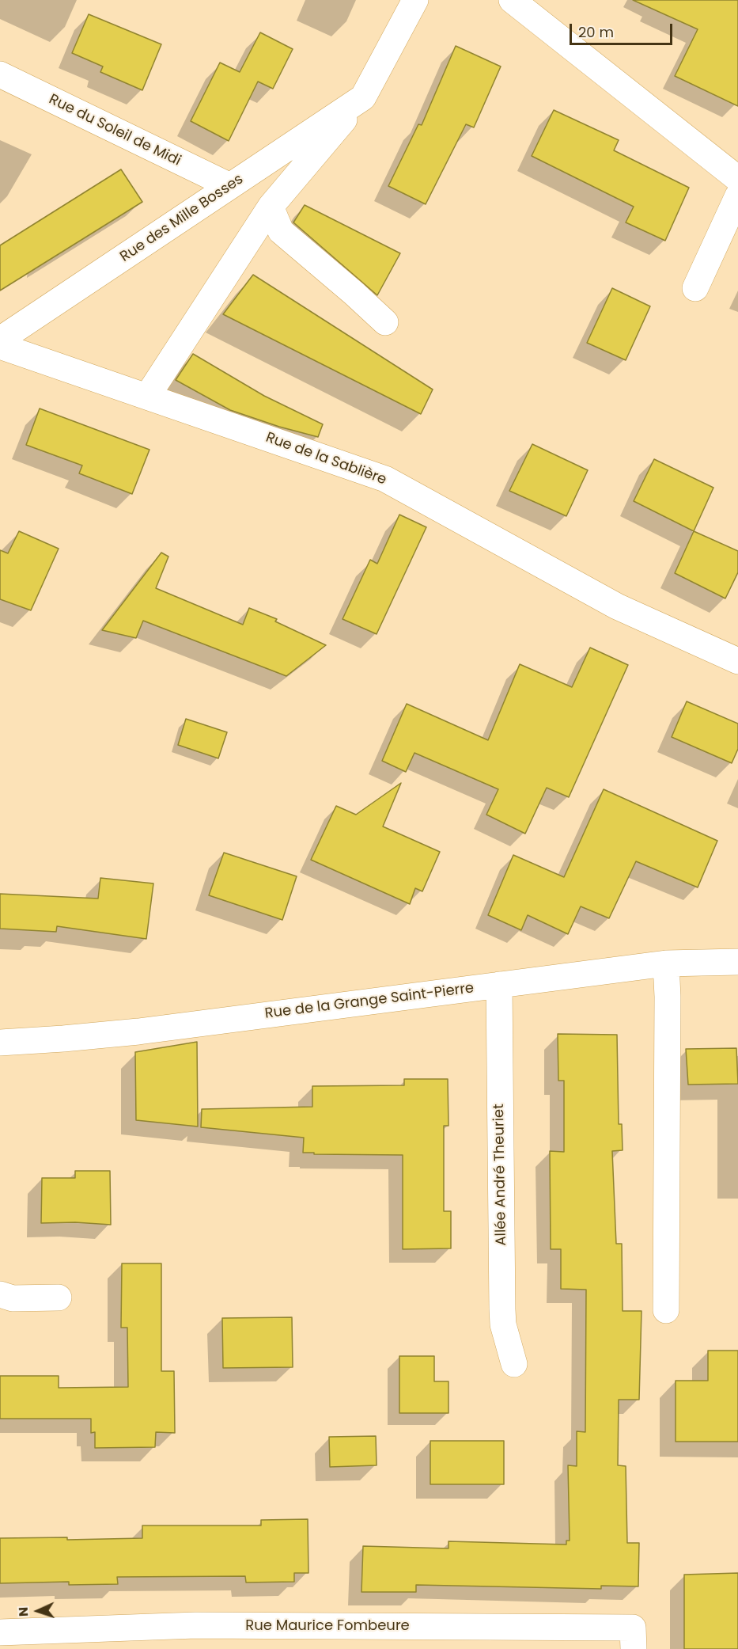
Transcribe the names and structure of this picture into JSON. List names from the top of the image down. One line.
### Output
{"streets":{"street":["Rue du Soleil de Midi","Rue des Mille Bosses","Rue de la Sablière","Rue de la Grange Saint-Pierre","Allée André Theuriet","Rue Maurice Fombeure"]},"crossings":[["Rue du Soleil de Midi","Rue des Mille Bosses"],["Rue des Mille Bosses","Rue de la Sablière"],["Rue de la Grange Saint-Pierre","Allée André Theuriet"]],"scale_bar":"20 m","north":"left"}
